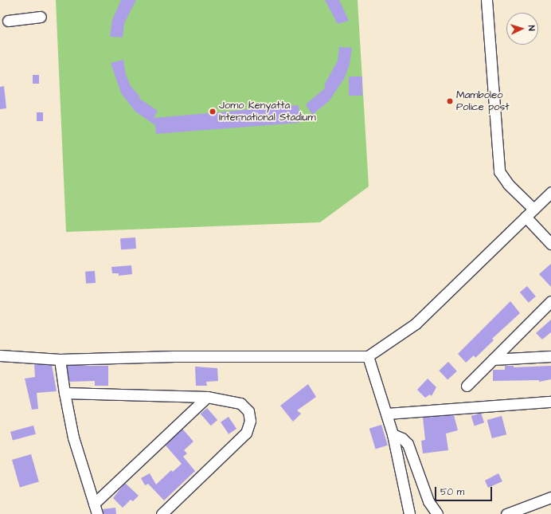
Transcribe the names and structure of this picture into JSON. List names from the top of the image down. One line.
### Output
{"places":["Mamboleo Police post","Jomo Kenyatta International Stadium"],"scale_bar":"50 m","north":"right"}
